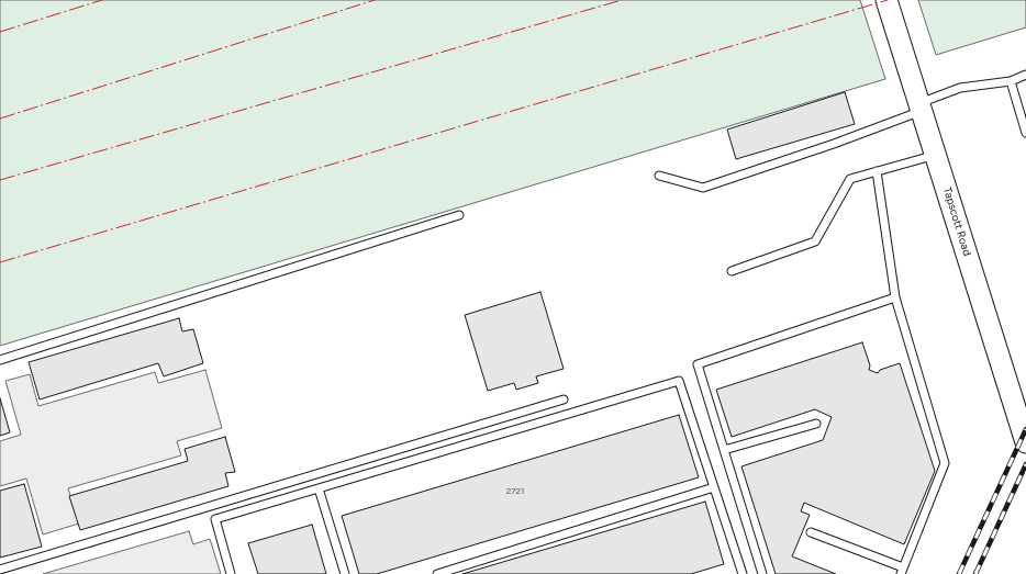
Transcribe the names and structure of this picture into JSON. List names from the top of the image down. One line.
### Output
{"streets":{"street":["Tapscott Road"]},"house_numbers":["2721"]}
